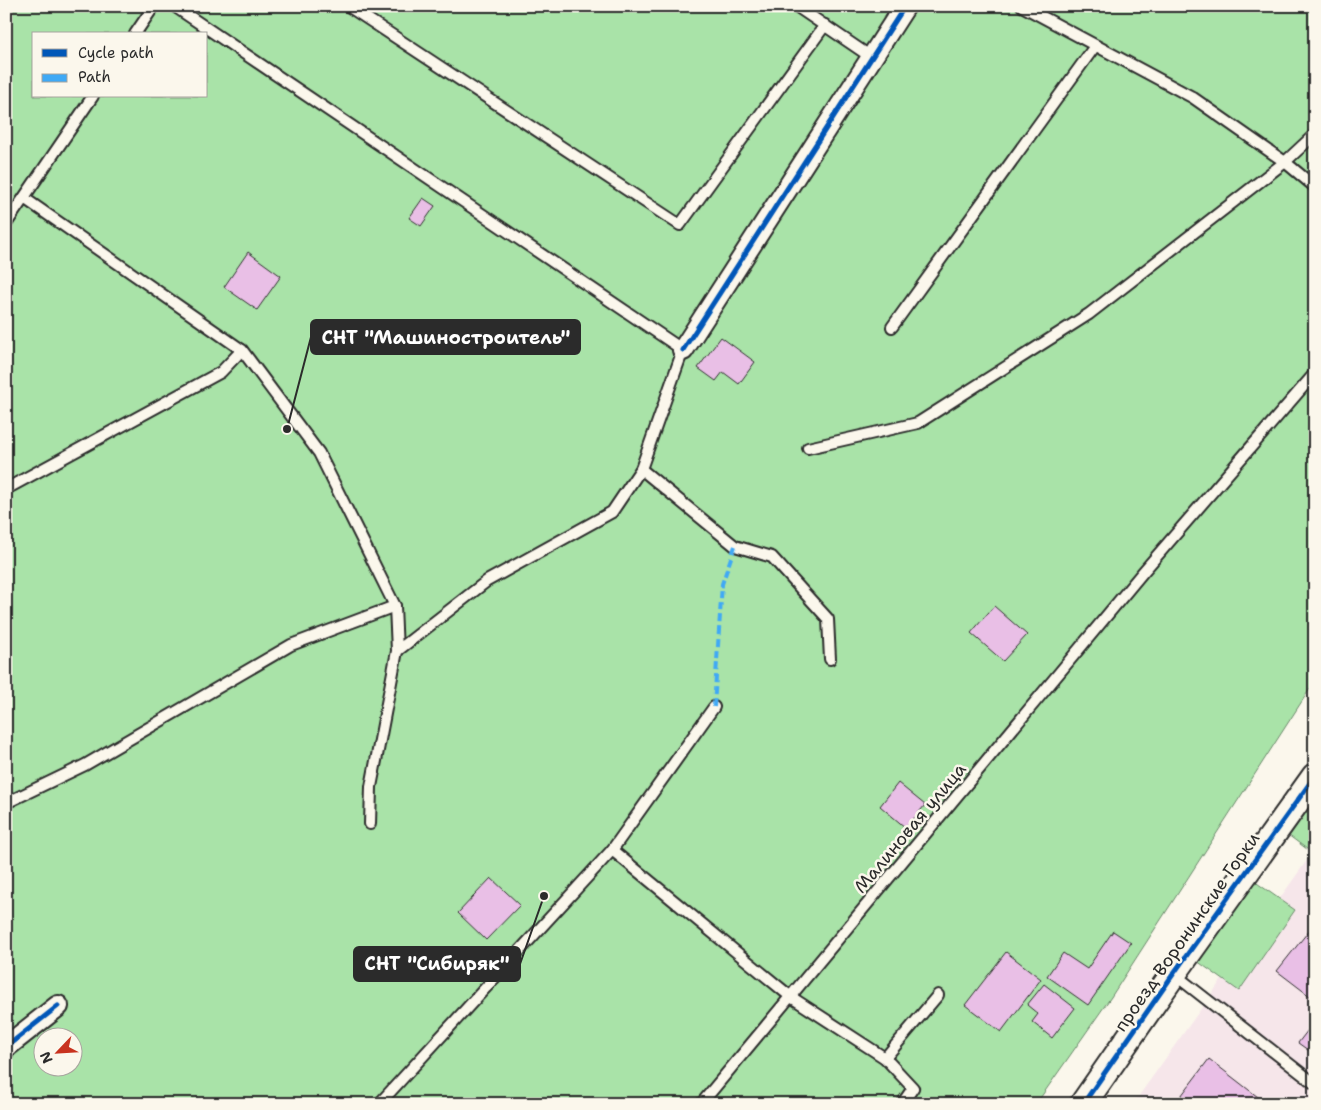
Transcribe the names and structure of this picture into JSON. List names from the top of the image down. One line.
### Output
{"streets":{"street":["проезд Воронинские Горки"],"lane":["Малиновая улица"]},"places":["СНТ \"Машиностроитель\"","СНТ \"Сибиряк\""],"legend":["Cycle path","Path"],"north":"bottom left"}
